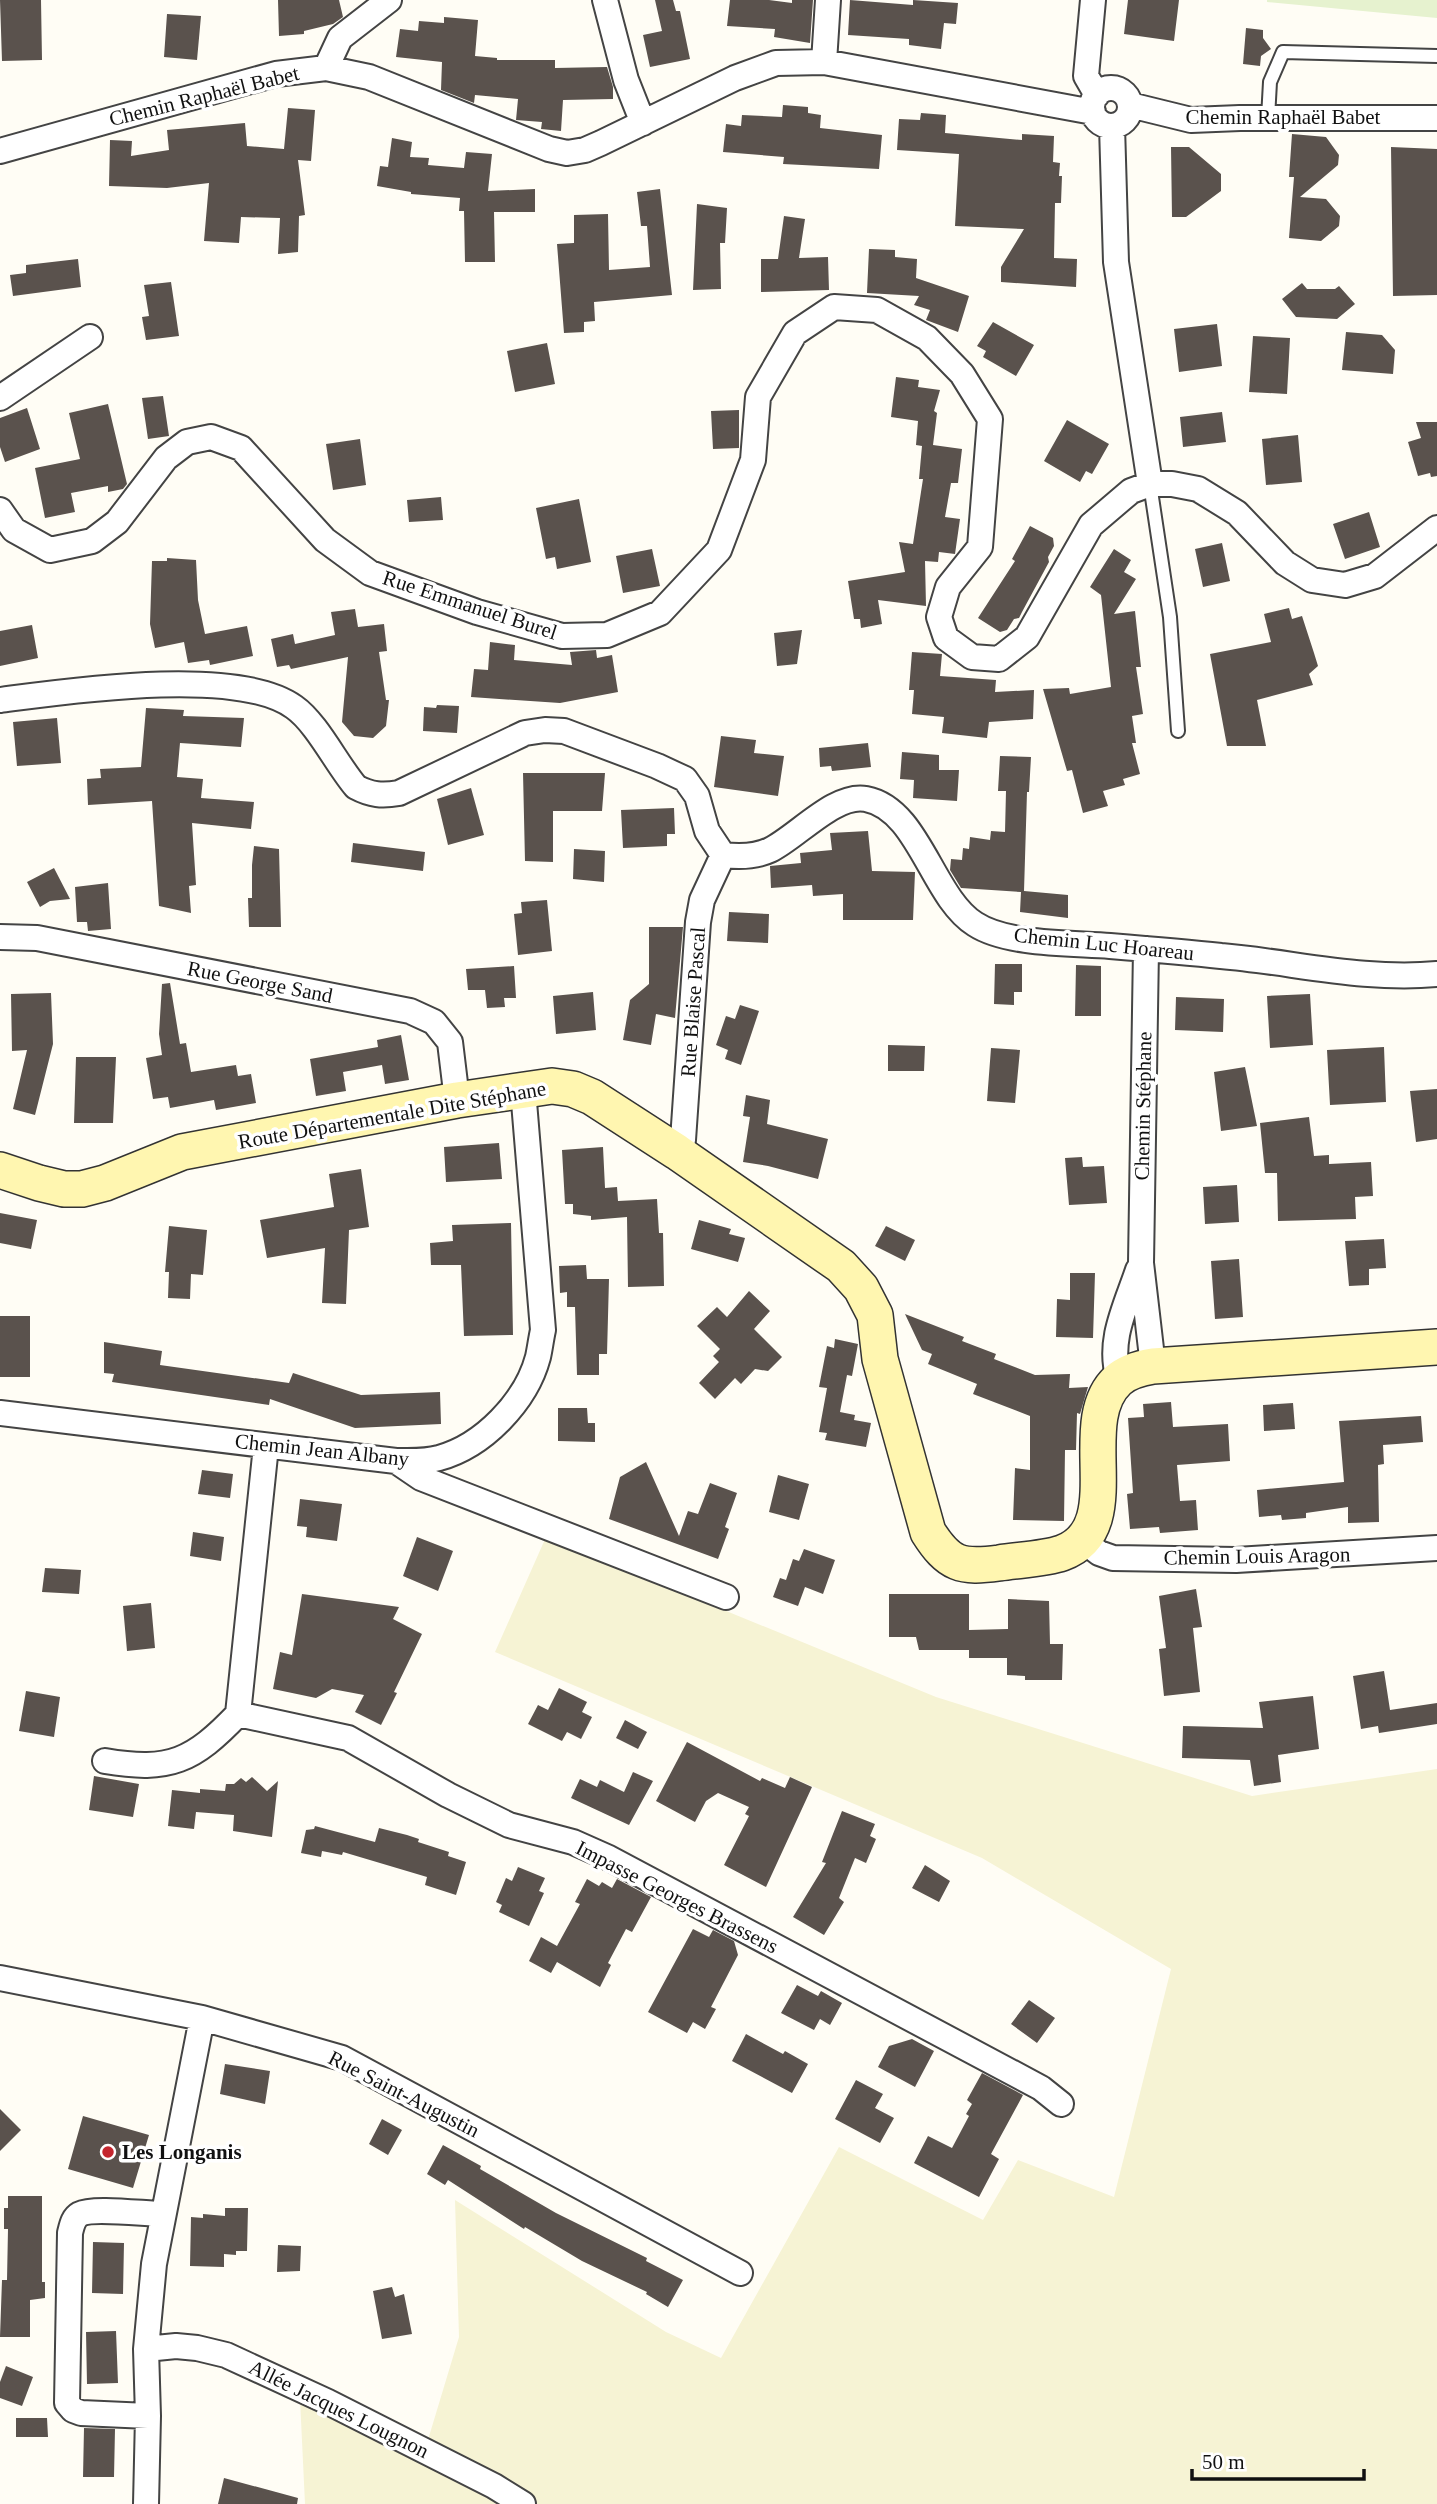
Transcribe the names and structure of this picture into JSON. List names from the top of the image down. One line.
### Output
{"streets":{"main road":["Route Départementale Dite Stéphane"],"street":["Chemin Raphaël Babet","Rue Emmanuel Burel","Chemin Luc Hoareau","Rue George Sand","Rue Blaise Pascal","Chemin Stéphane","Chemin Jean Albany","Chemin Louis Aragon","Impasse Georges Brassens","Rue Saint-Augustin","Allée Jacques Lougnon"]},"crossings":[["Chemin Luc Hoareau","Rue Blaise Pascal"],["Chemin Luc Hoareau","Chemin Stéphane"],["Rue George Sand","Route Départementale Dite Stéphane"],["Rue Blaise Pascal","Route Départementale Dite Stéphane"],["Route Départementale Dite Stéphane","Chemin Jean Albany"],["Route Départementale Dite Stéphane","Chemin Louis Aragon"]],"places":["Les Longanis"],"scale_bar":"50 m"}
